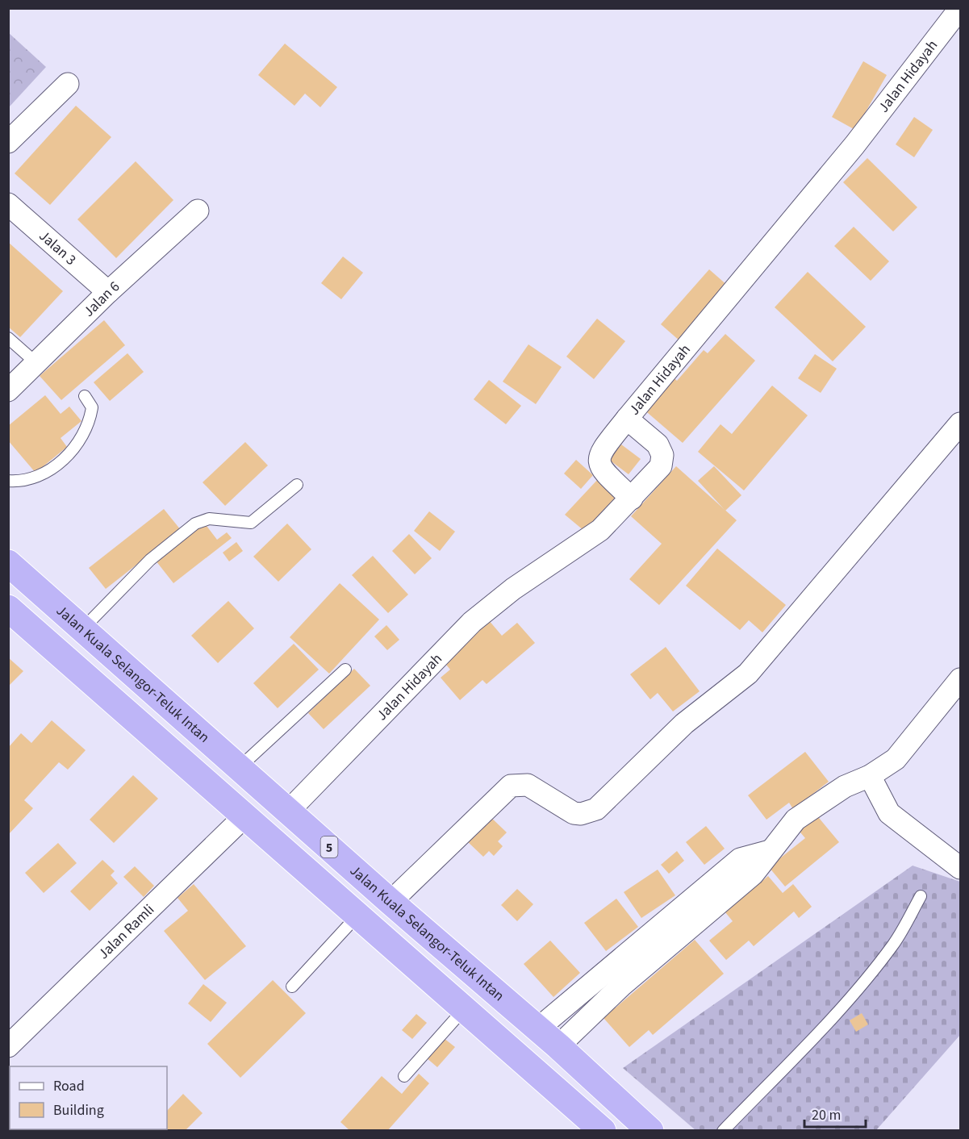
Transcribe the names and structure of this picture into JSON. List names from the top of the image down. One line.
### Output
{"streets":{"highway":["Jalan Kuala Selangor-Teluk Intan","5"],"street":["Jalan Hidayah","Jalan 3","Jalan 6","Jalan Ramli"]},"crossings":[["Jalan Hidayah","Jalan Kuala Selangor-Teluk Intan"],["Jalan 3","Jalan 6"],["5","Jalan Ramli"]],"legend":["Road","Building"],"scale_bar":"20 m"}
